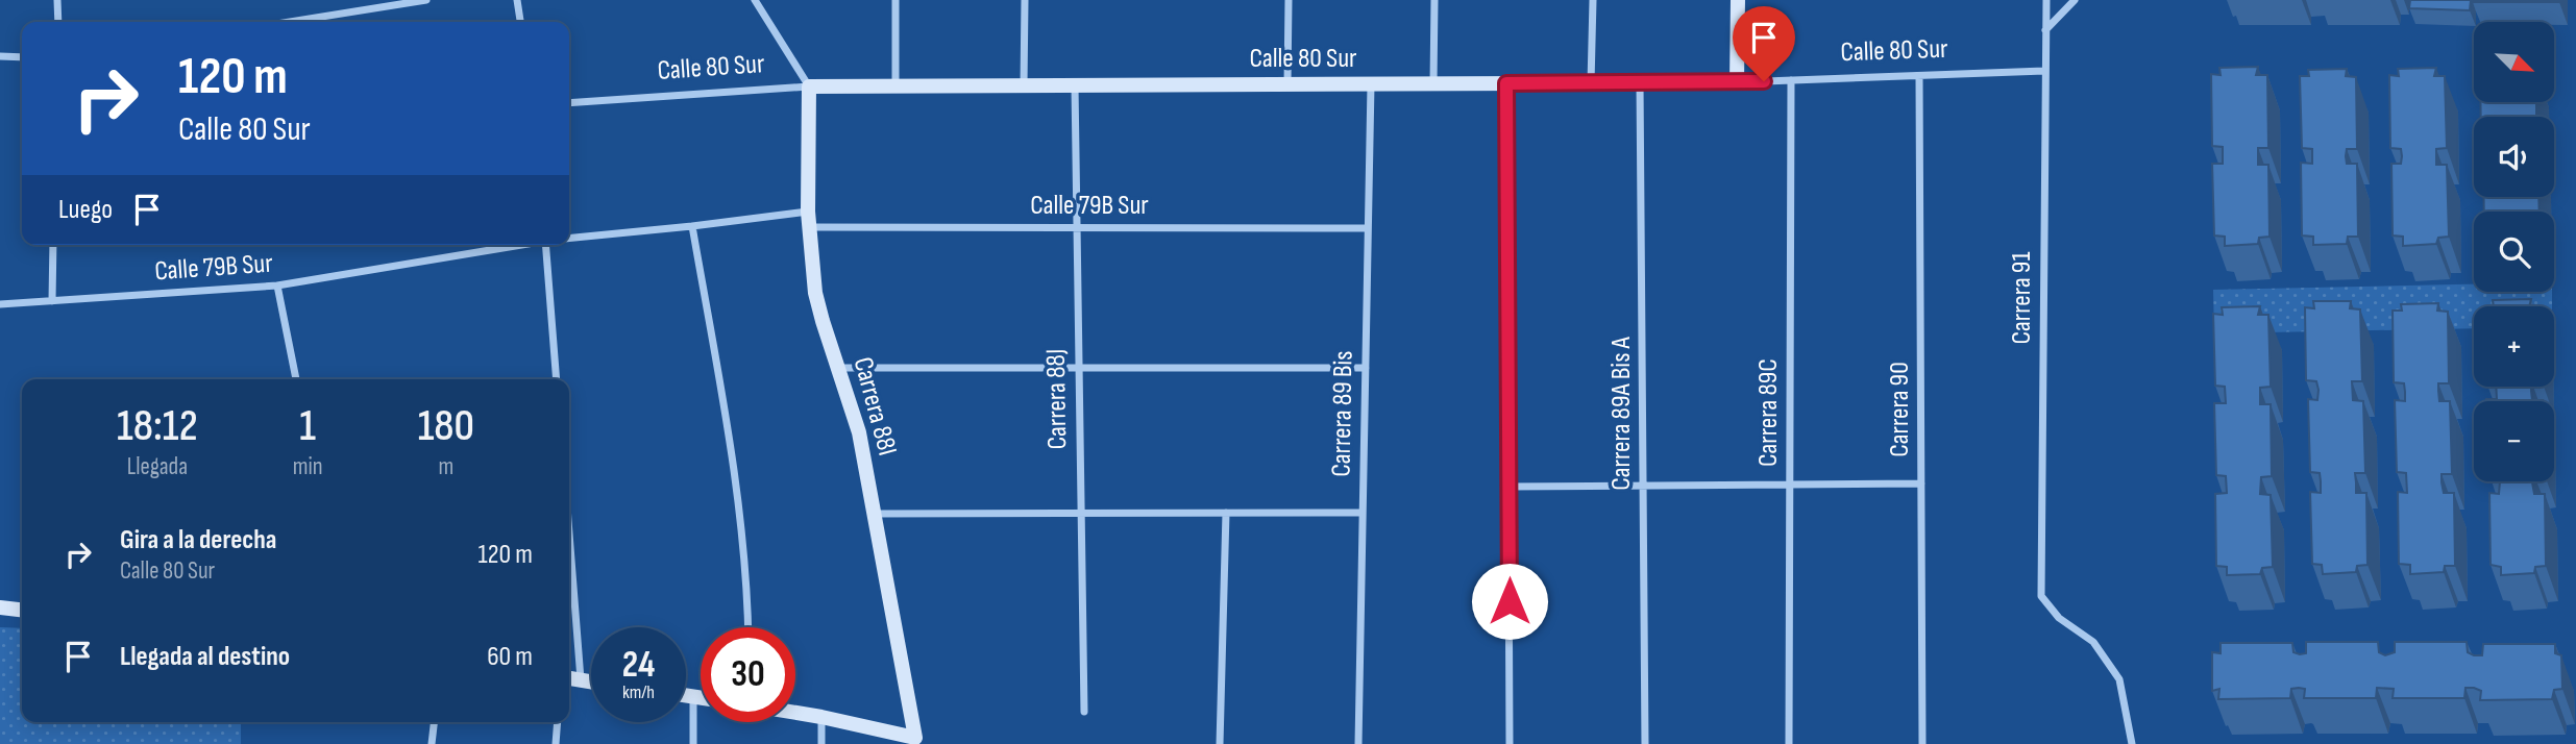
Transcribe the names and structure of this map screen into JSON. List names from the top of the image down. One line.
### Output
{"streets":{"street":["Calle 80 Sur","Calle 79B Sur","Carrera 91","Carrera 88J","Carrera 88I","Carrera 90","Carrera 89C","Carrera 89 Bis","Carrera 89A Bis A"]},"crossings":[["Calle 80 Sur","Carrera 91"],["Calle 80 Sur","Carrera 88J"],["Calle 80 Sur","Carrera 88I"],["Calle 80 Sur","Carrera 90"],["Calle 80 Sur","Carrera 89C"],["Calle 80 Sur","Carrera 89 Bis"],["Calle 80 Sur","Carrera 89A Bis A"],["Calle 79B Sur","Carrera 88J"],["Calle 79B Sur","Carrera 88I"],["Calle 79B Sur","Carrera 89 Bis"]],"north":"bottom right","page":{"map_buttons":["+","−"],"turn":["120 m","Calle 80 Sur"],"then":"Luego","eta":["18:12","Llegada","1","min","180","m"],"list":[{"name":"Gira a la derecha","note":"Calle 80 Sur","value":"120 m"},{"name":"Llegada al destino","value":"60 m"}],"speed":"24 km/h","limit":"30"}}
